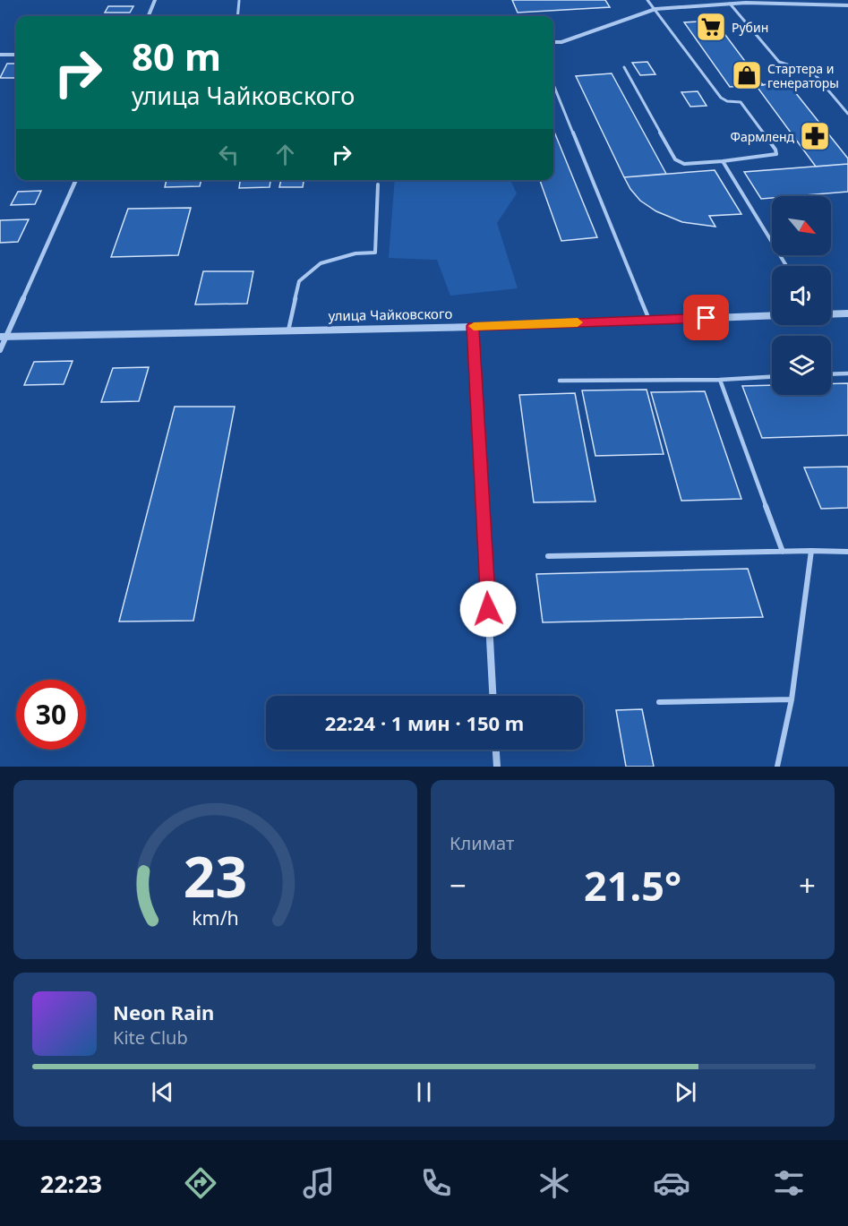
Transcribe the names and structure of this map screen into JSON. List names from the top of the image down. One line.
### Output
{"streets":{"street":["улица Чайковского"]},"places":{"supermarket":["Рубин"],"shop":["Стартера и генераторы"],"pharmacy":["Фармленд"]},"north":"bottom right","page":{"turn":["80 m","улица Чайковского"],"limit":"30","trip":"22:24 · 1 мин · 150 m","tile":"Климат","heat":["−","21.5°","+"],"song":["Neon Rain","Kite Club"],"tabs":"22:23","gauge":["23","km/h"]}}
